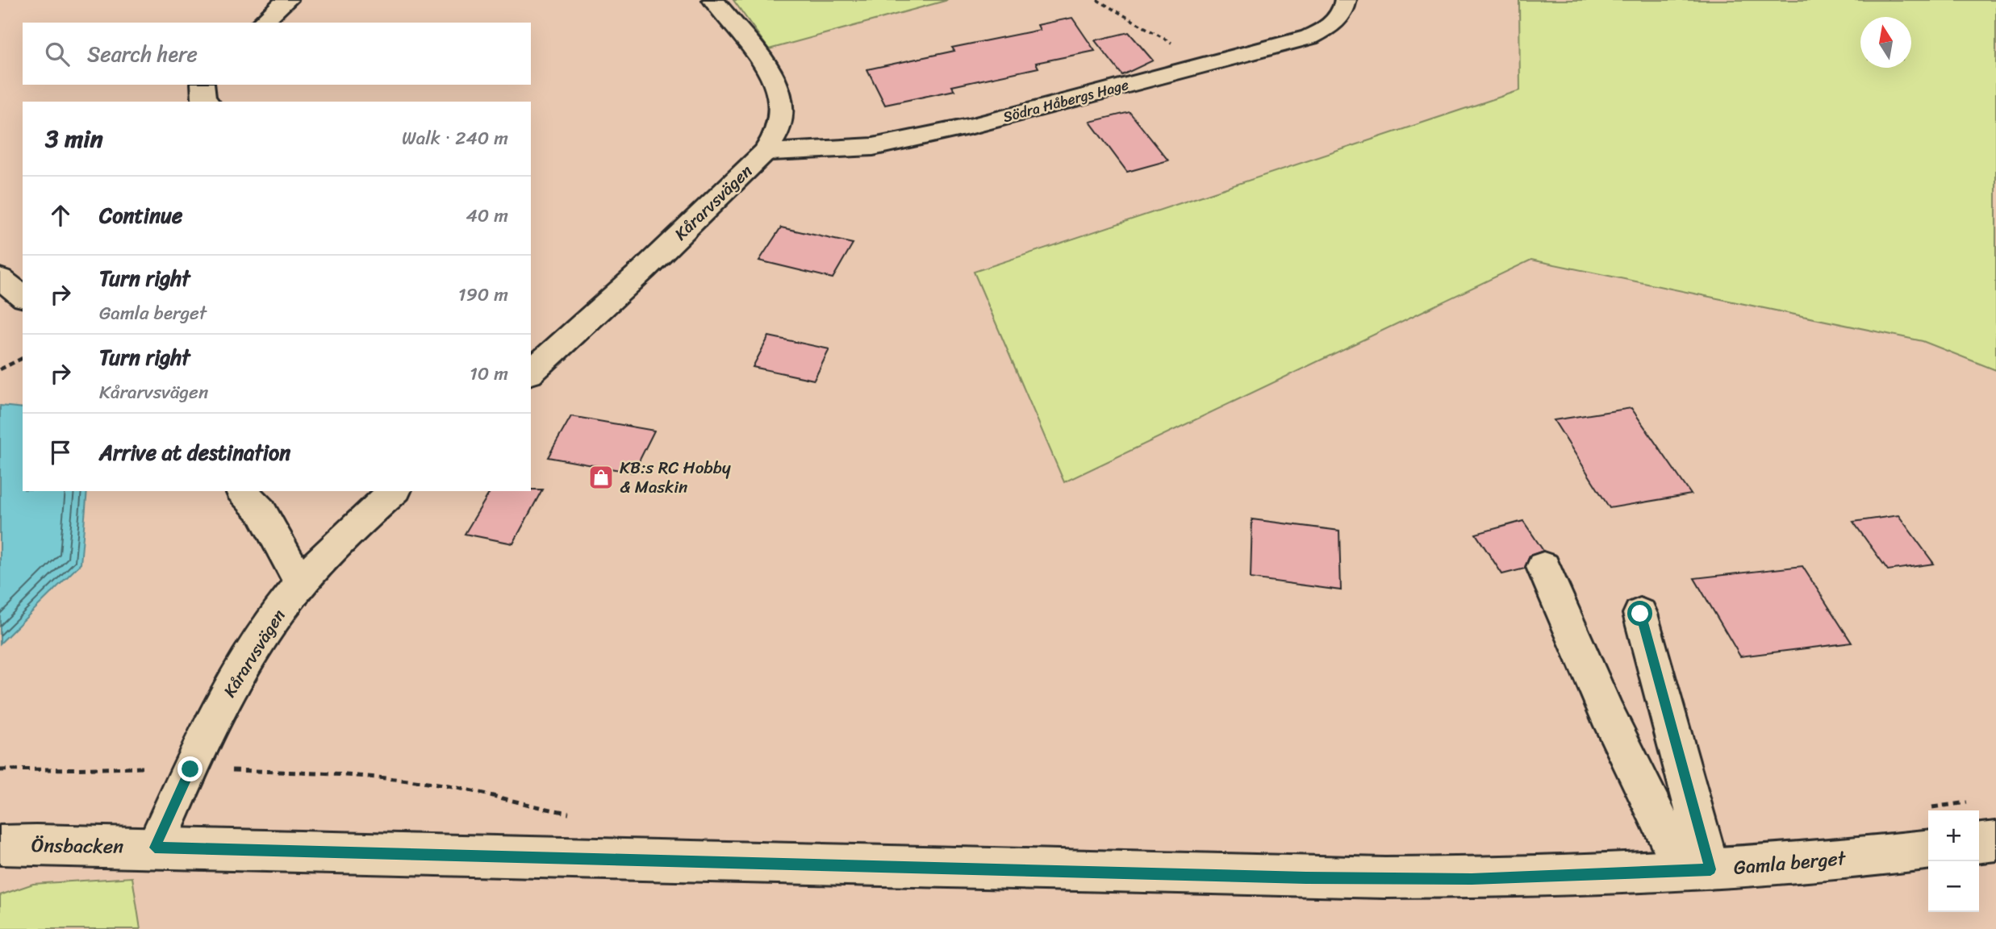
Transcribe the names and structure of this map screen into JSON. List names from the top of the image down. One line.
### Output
{"streets":{"street":["Södra Håbergs Hage","Kårarvsvägen","Önsbacken","Gamla berget"]},"crossings":[["Södra Håbergs Hage","Kårarvsvägen"],["Kårarvsvägen","Önsbacken"],["Kårarvsvägen","Gamla berget"],["Önsbacken","Gamla berget"]],"places":{"shop":["KB:s RC Hobby & Maskin"]},"north":"top","page":{"search":"Search here","heading":["3 min","Walk · 240 m"],"list":[["Continue","40 m"],["Turn right","Gamla berget","190 m"],["Turn right","Kårarvsvägen","10 m"],"Arrive at destination"],"map_buttons":["+","−"]}}
